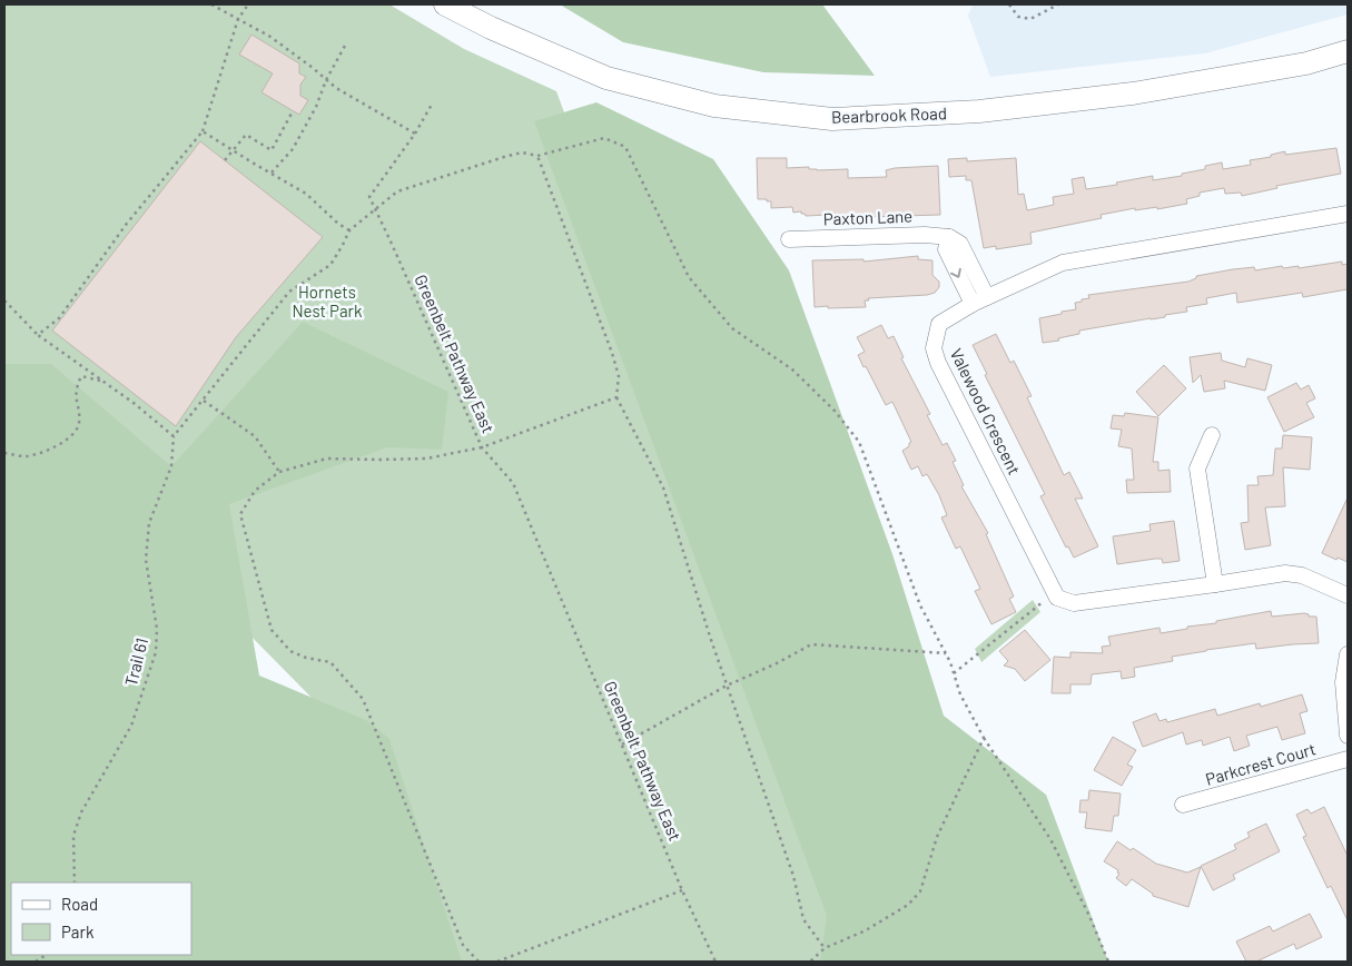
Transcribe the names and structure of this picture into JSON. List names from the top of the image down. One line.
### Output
{"streets":{"street":["Bearbrook Road","Paxton Lane","Valewood Crescent","Parkcrest Court"],"path":["Greenbelt Pathway East","Trail 61"]},"parks":["Hornets Nest Park"],"legend":["Road","Park"]}
